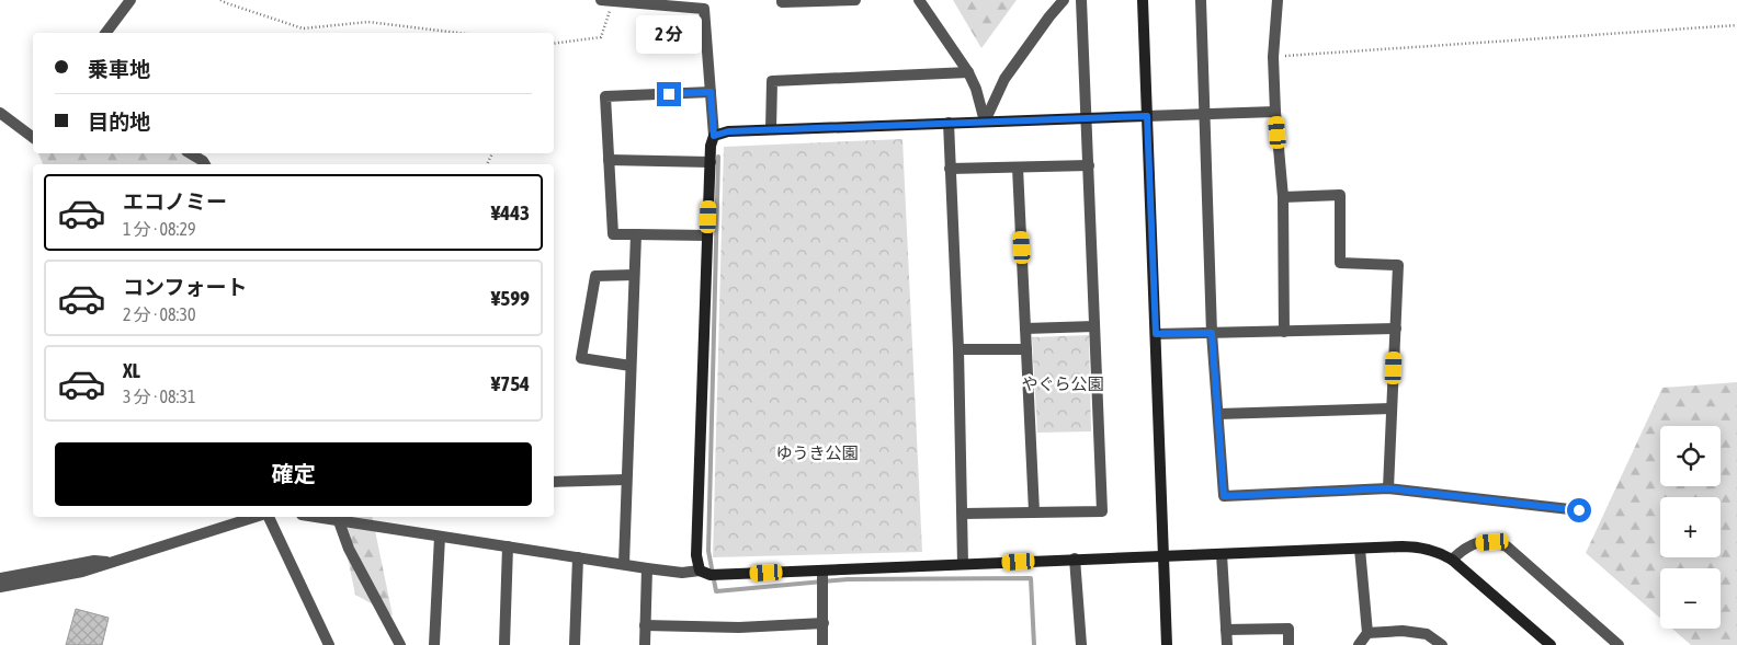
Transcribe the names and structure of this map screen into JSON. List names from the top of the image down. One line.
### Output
{"parks":["やぐら公園","ゆうき公園"],"page":{"bubble":"2 分","banner":["乗車地","目的地"],"list":[{"name":"エコノミー","note":"1 分 · 08:29","value":"¥443"},{"name":"コンフォート","note":"2 分 · 08:30","value":"¥599"},{"name":"XL","note":"3 分 · 08:31","value":"¥754"}],"map_buttons":["+","−"],"buttons":"確定"}}
